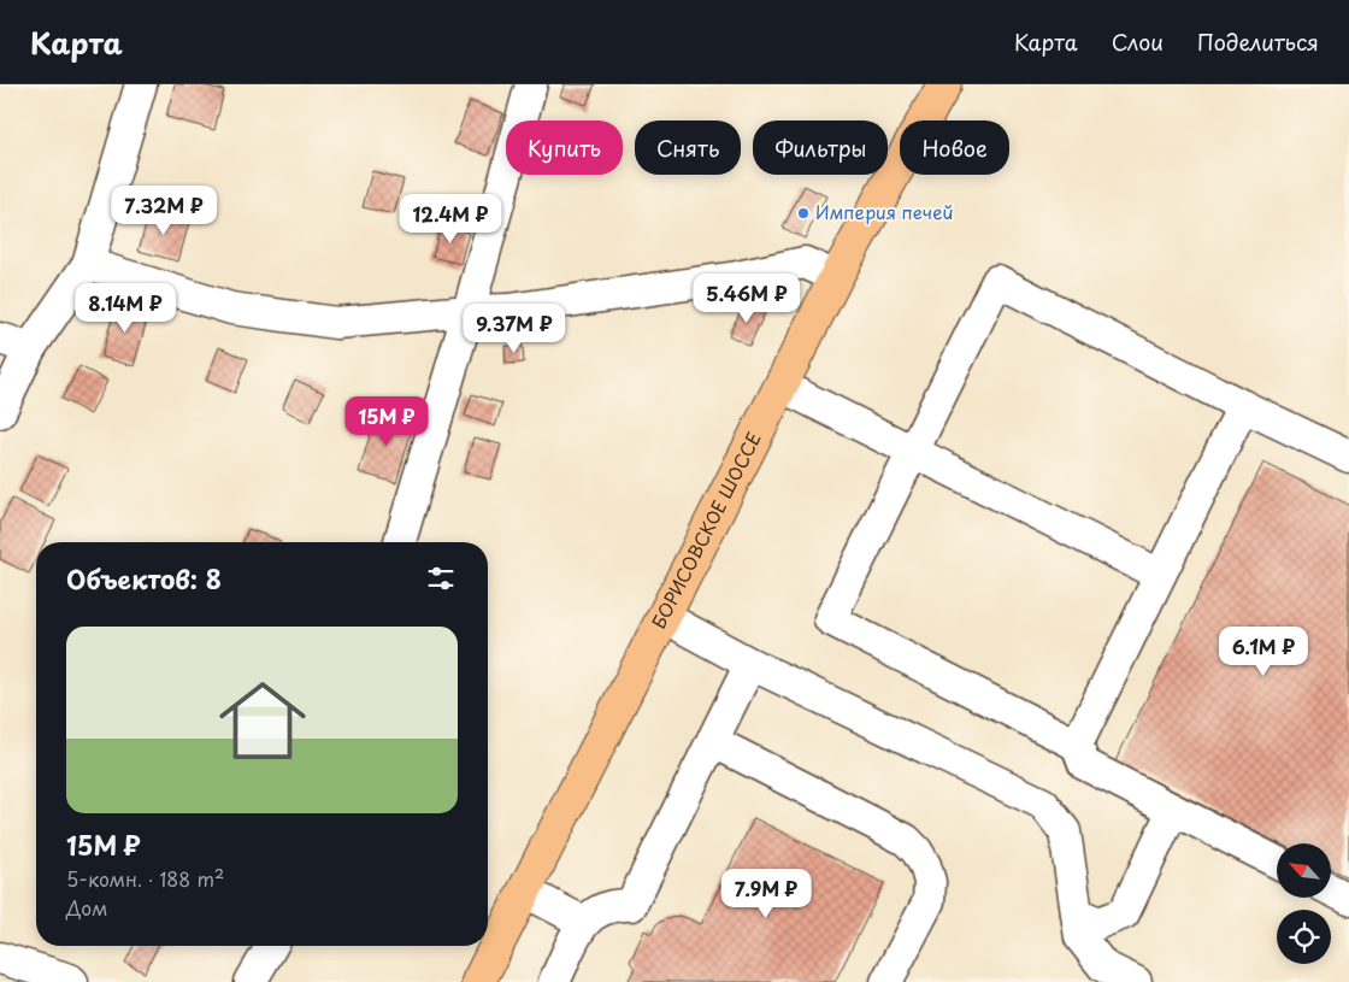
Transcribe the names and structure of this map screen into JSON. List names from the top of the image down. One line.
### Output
{"streets":{"main road":["БОРИСОВСКОЕ ШОССЕ"]},"places":["Империя печей"],"north":"top left","page":{"header":"Карта","nav":["Карта","Слои","Поделиться"],"chip":["Купить","Снять","Фильтры","Новое"],"price":["7.32M ₽","12.4M ₽","5.46M ₽","8.14M ₽","9.37M ₽","15M ₽","6.1M ₽","7.9M ₽"],"heading":"Объектов: 8","list":[{"name":"15M ₽","note":"5-комн. · 188 m² · Дом"}]}}
